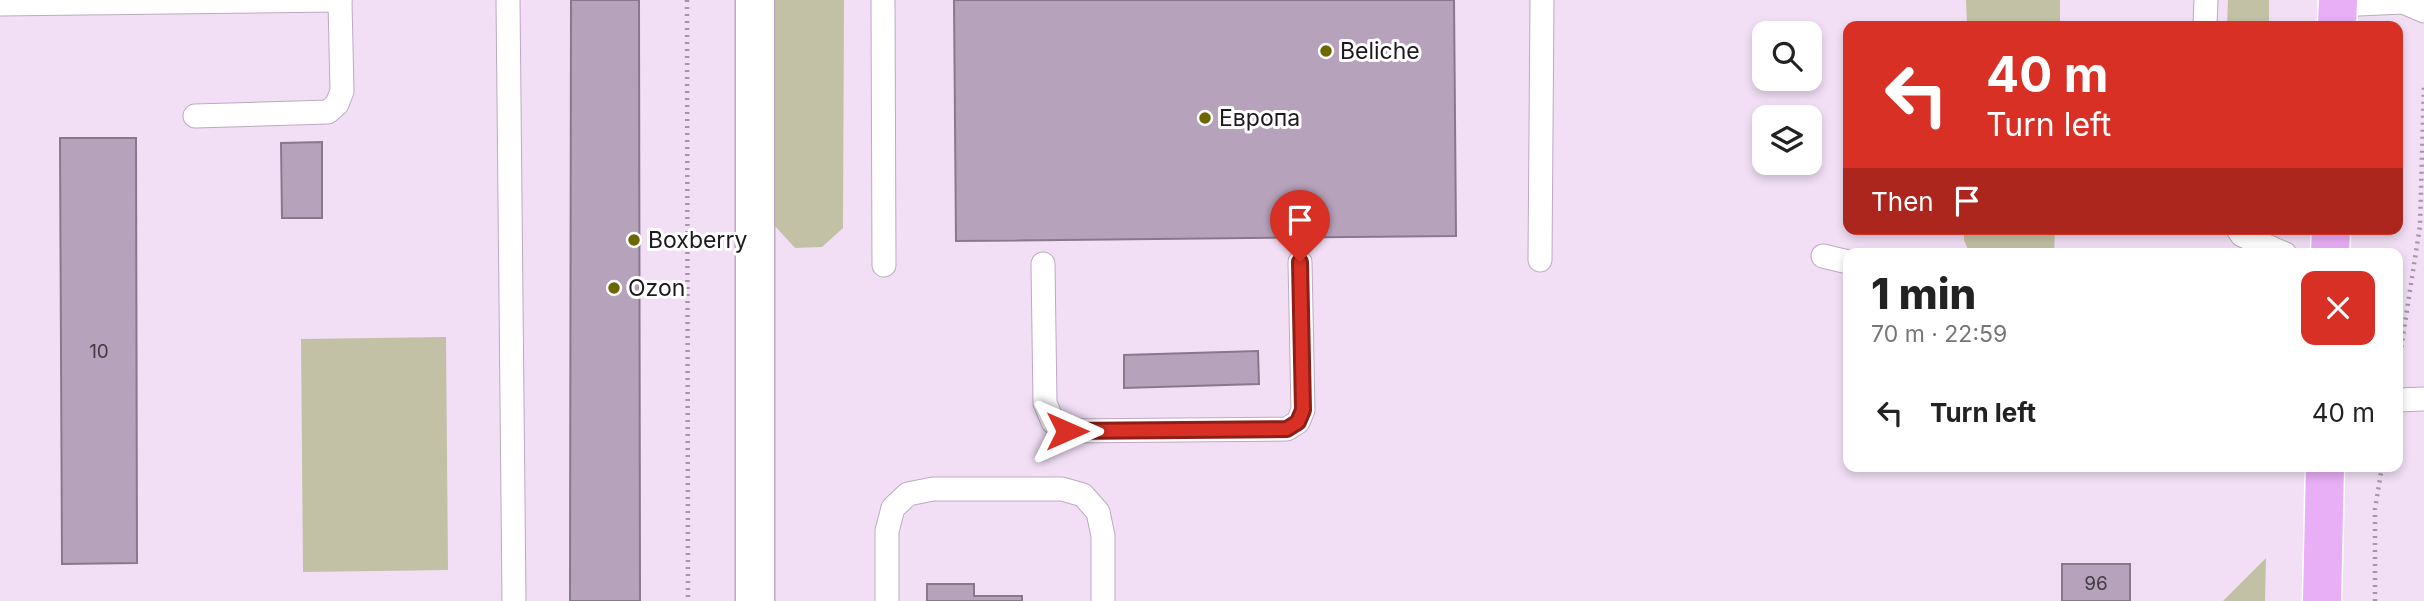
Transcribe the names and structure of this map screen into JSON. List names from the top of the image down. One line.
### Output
{"places":["Beliche","Европа","Boxberry","Ozon"],"house_numbers":["10","96"],"page":{"turn":["40 m","Turn left"],"then":"Then","heading":["1 min","70 m · 22:59"],"list":[{"name":"Turn left","value":"40 m"}]}}
